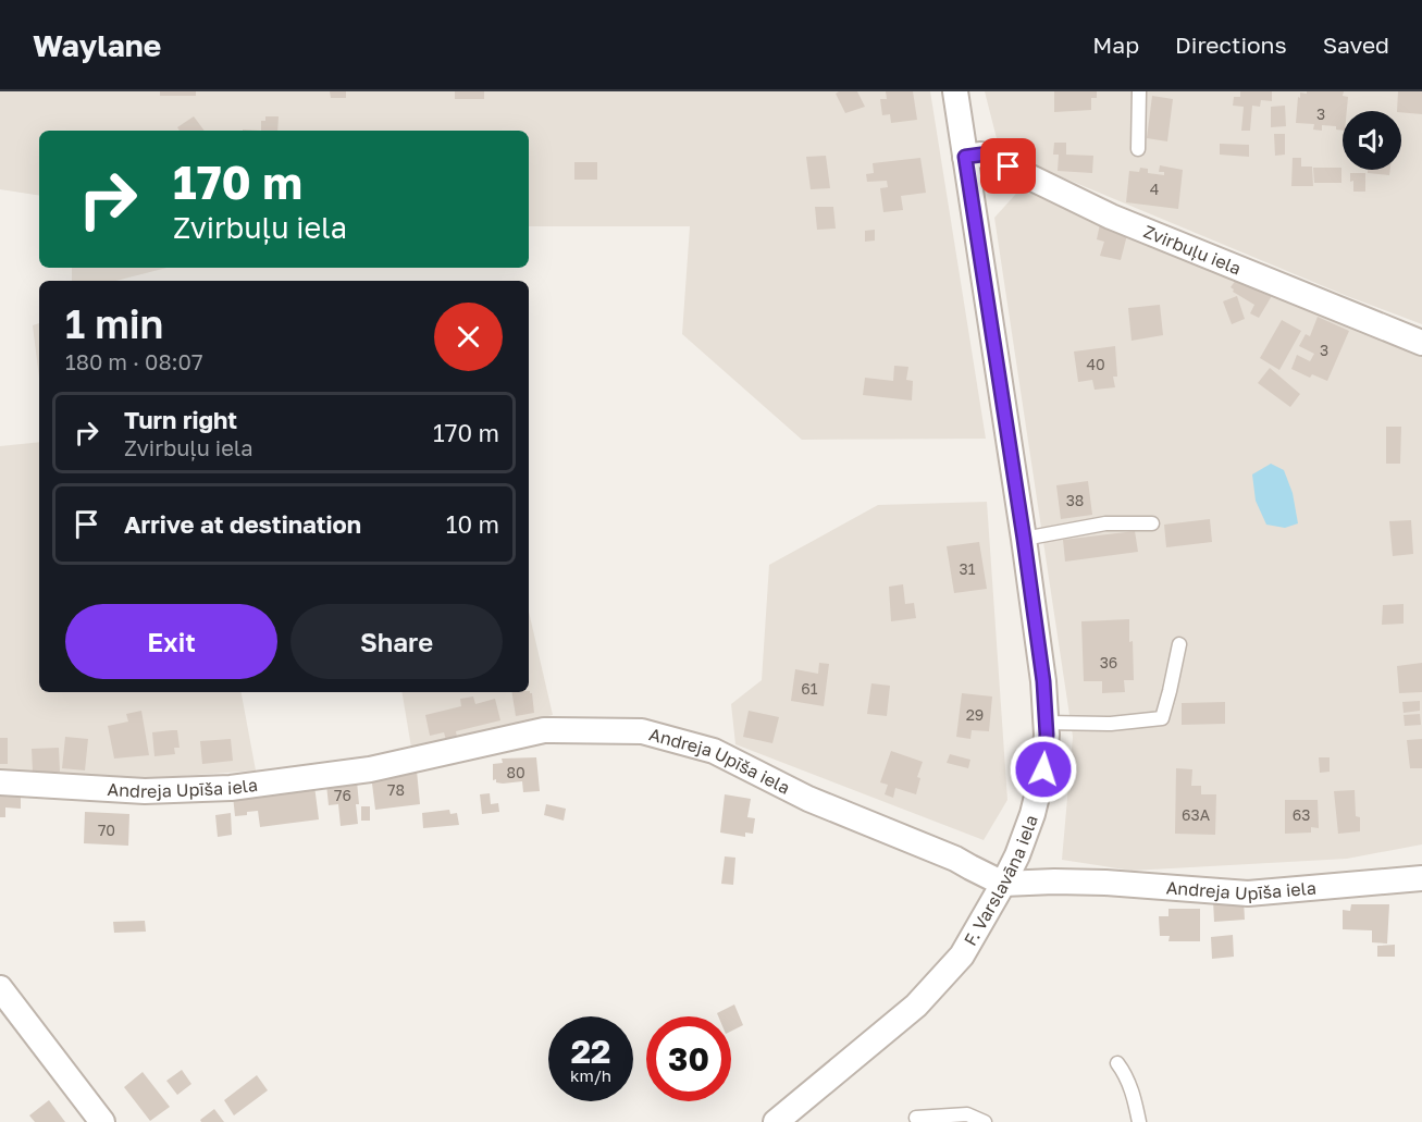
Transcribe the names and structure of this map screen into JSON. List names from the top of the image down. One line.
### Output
{"streets":{"street":["Zvirbuļu iela","Andreja Upīša iela","F. Varslavāna iela"]},"crossings":[["Zvirbuļu iela","F. Varslavāna iela"],["Andreja Upīša iela","F. Varslavāna iela"]],"house_numbers":["3","4","3","40","38","31","36","61","29","80","78","76","63A","63","70"],"page":{"header":"Waylane","nav":["Map","Directions","Saved"],"turn":["170 m","Zvirbuļu iela"],"heading":["1 min","180 m · 08:07"],"list":[{"name":"Turn right","note":"Zvirbuļu iela","value":"170 m"},{"name":"Arrive at destination","value":"10 m"}],"buttons":["Exit","Share"],"speed":"22 km/h","limit":"30"}}
